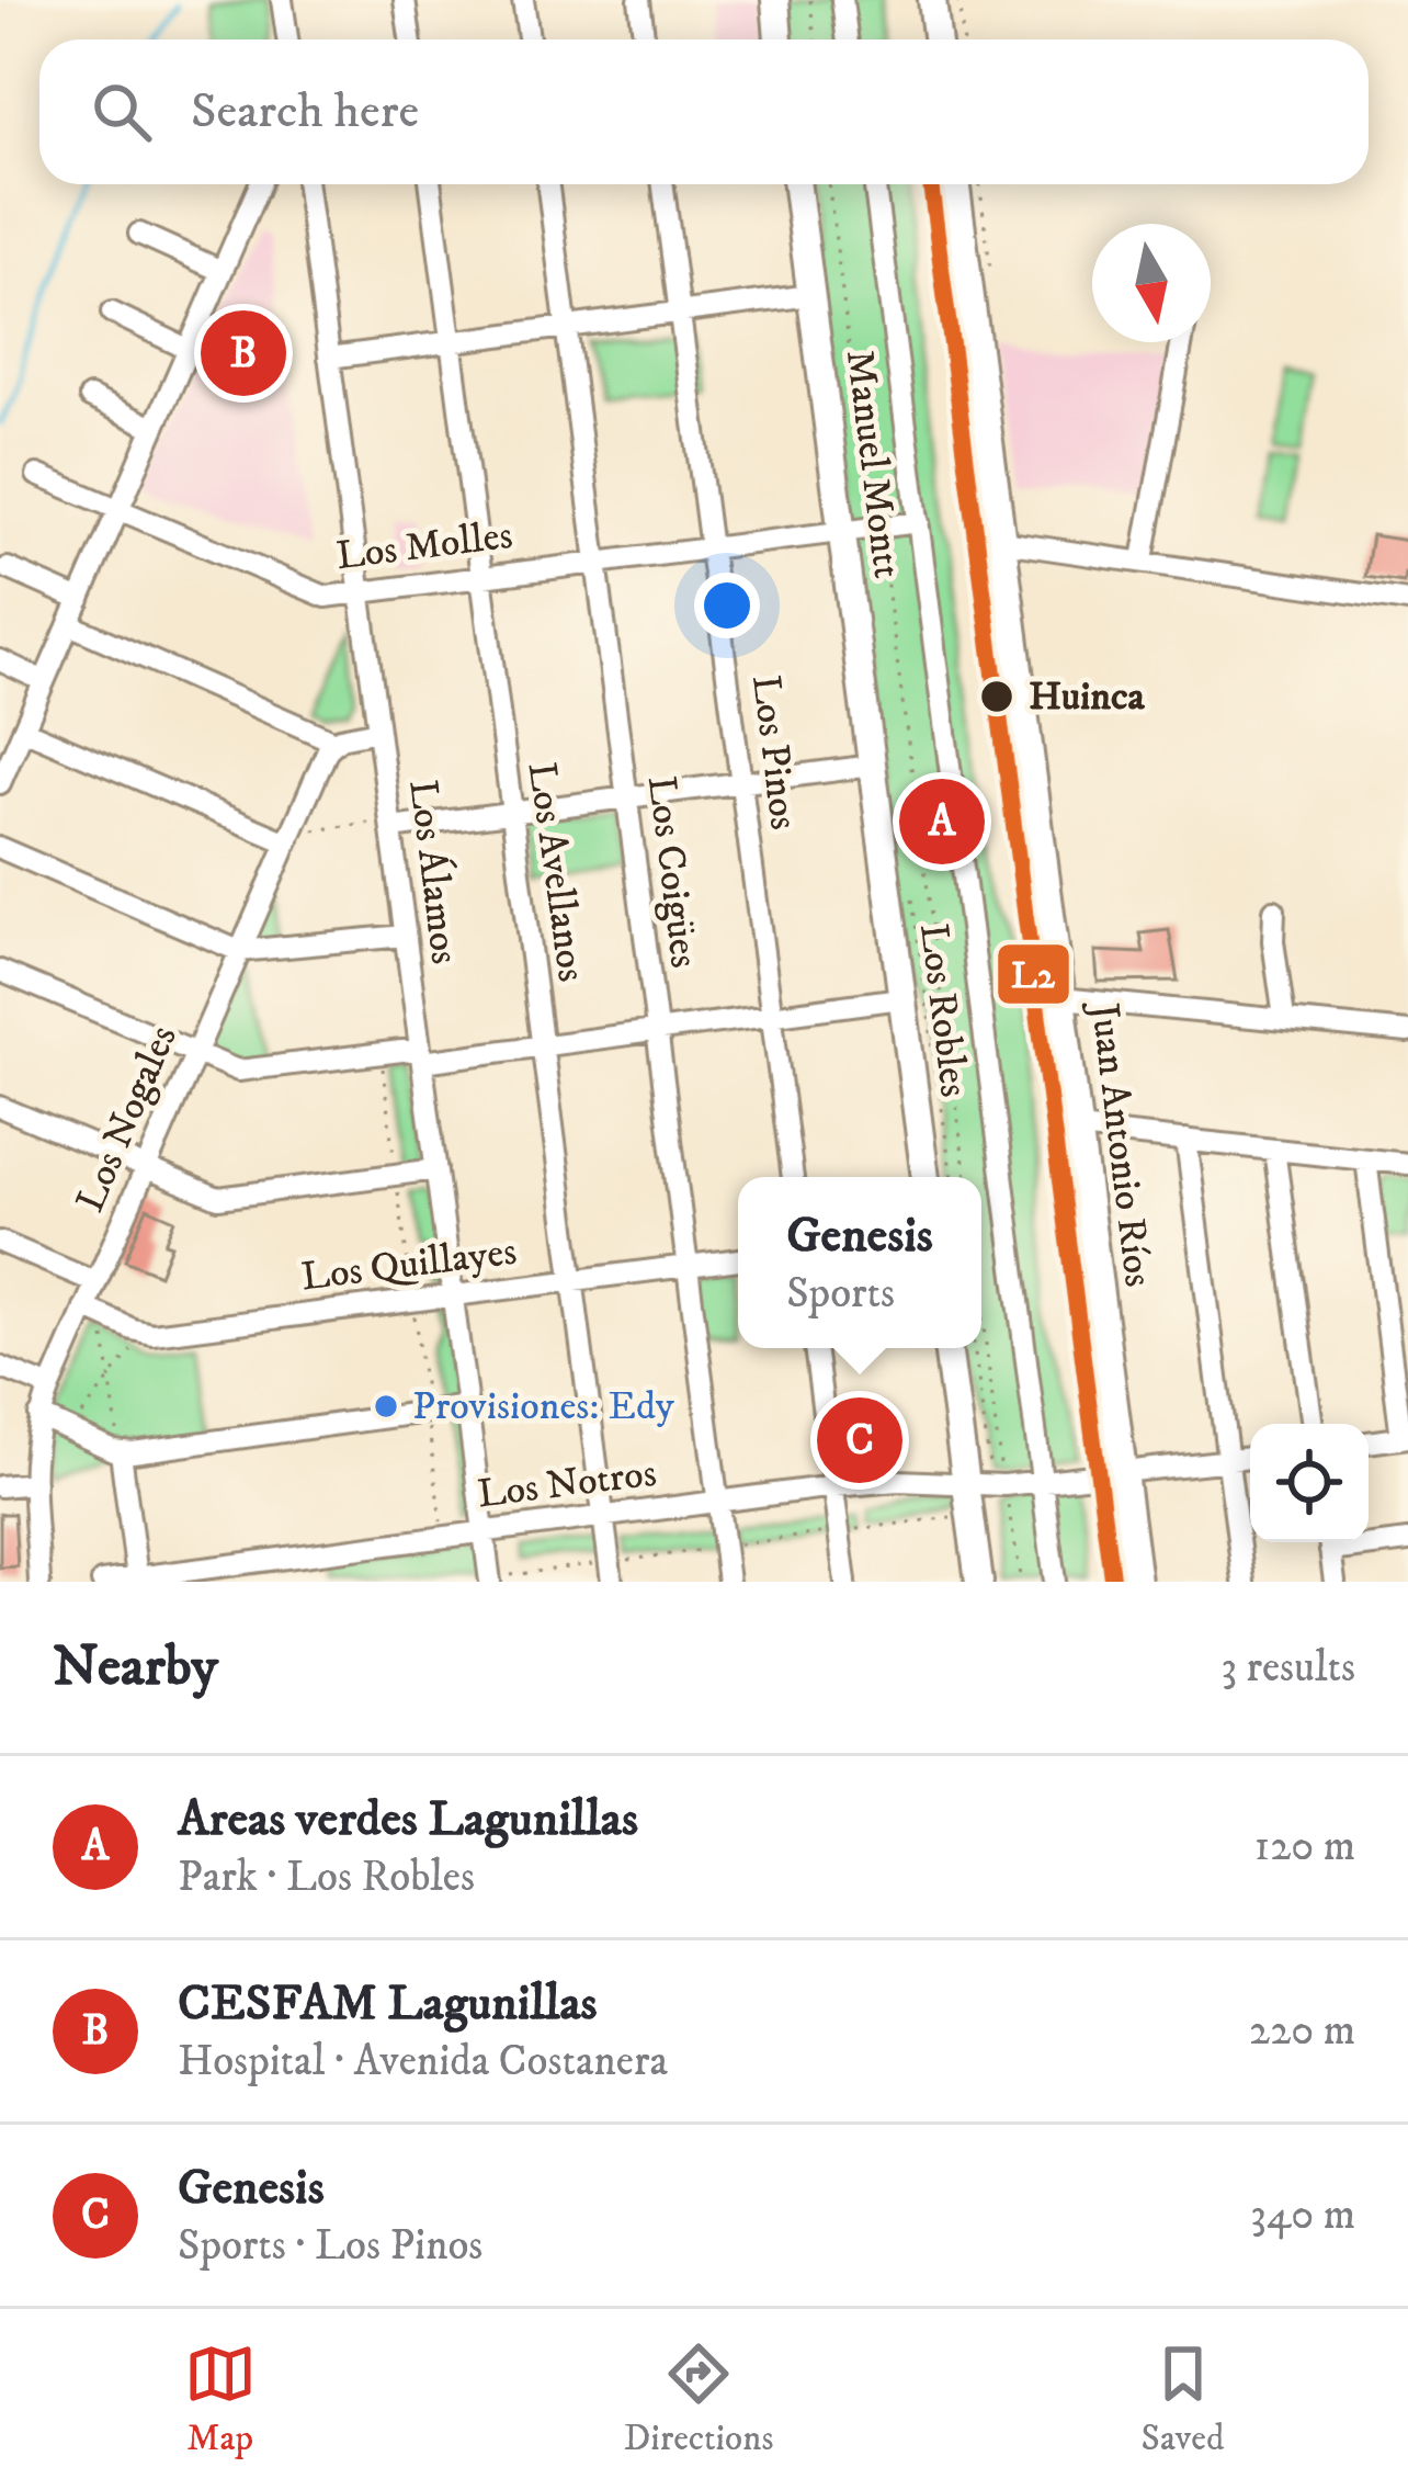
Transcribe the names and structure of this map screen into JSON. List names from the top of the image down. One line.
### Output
{"streets":{"main road":["Manuel Montt","Los Robles","Juan Antonio Ríos"],"street":["Los Molles","Los Pinos","Los Álamos","Los Avellanos","Los Coigües","Los Nogales","Los Quillayes","Los Notros"]},"crossings":[["Manuel Montt","Los Molles"],["Manuel Montt","Los Robles"],["Manuel Montt","Los Notros"],["Los Molles","Los Pinos"],["Los Molles","Los Álamos"],["Los Molles","Los Avellanos"],["Los Molles","Los Coigües"],["Los Álamos","Los Quillayes"],["Los Álamos","Los Notros"],["Los Avellanos","Los Quillayes"],["Los Avellanos","Los Notros"],["Los Coigües","Los Quillayes"],["Los Coigües","Los Notros"],["Los Nogales","Los Quillayes"],["Juan Antonio Ríos","Los Notros"]],"places":["Huinca","Provisiones: Edy"],"lines":["transit line L2"],"north":"bottom","page":{"search":"Search here","pins":["B","A","C"],"popup":["Genesis","Sports"],"heading":["Nearby","3 results"],"list":[{"mark":"A","name":"Areas verdes Lagunillas","note":"Park · Los Robles","value":"120 m"},{"mark":"B","name":"CESFAM Lagunillas","note":"Hospital · Avenida Costanera","value":"220 m"},{"mark":"C","name":"Genesis","note":"Sports · Los Pinos","value":"340 m"}],"nav":["Map","Directions","Saved"]}}
